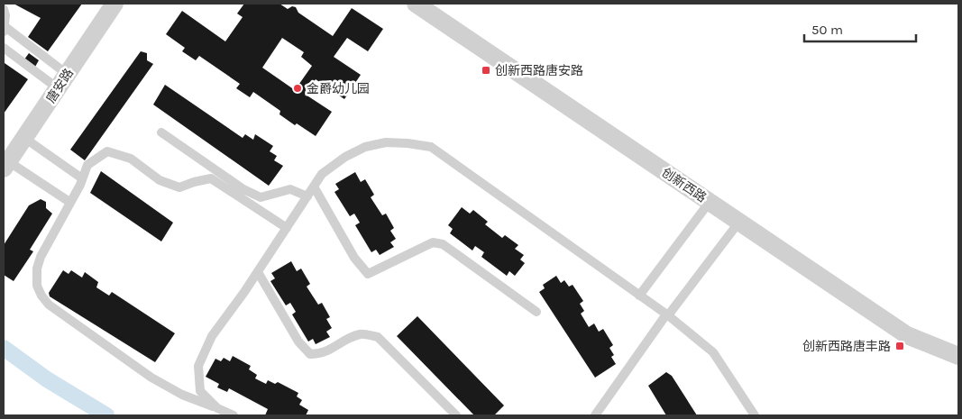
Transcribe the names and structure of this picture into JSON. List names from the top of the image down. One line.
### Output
{"streets":{"street":["唐安路","创新西路"]},"places":{"transit":["创新西路唐安路","创新西路唐丰路"],"other":["金爵幼儿园"]},"scale_bar":"50 m"}
